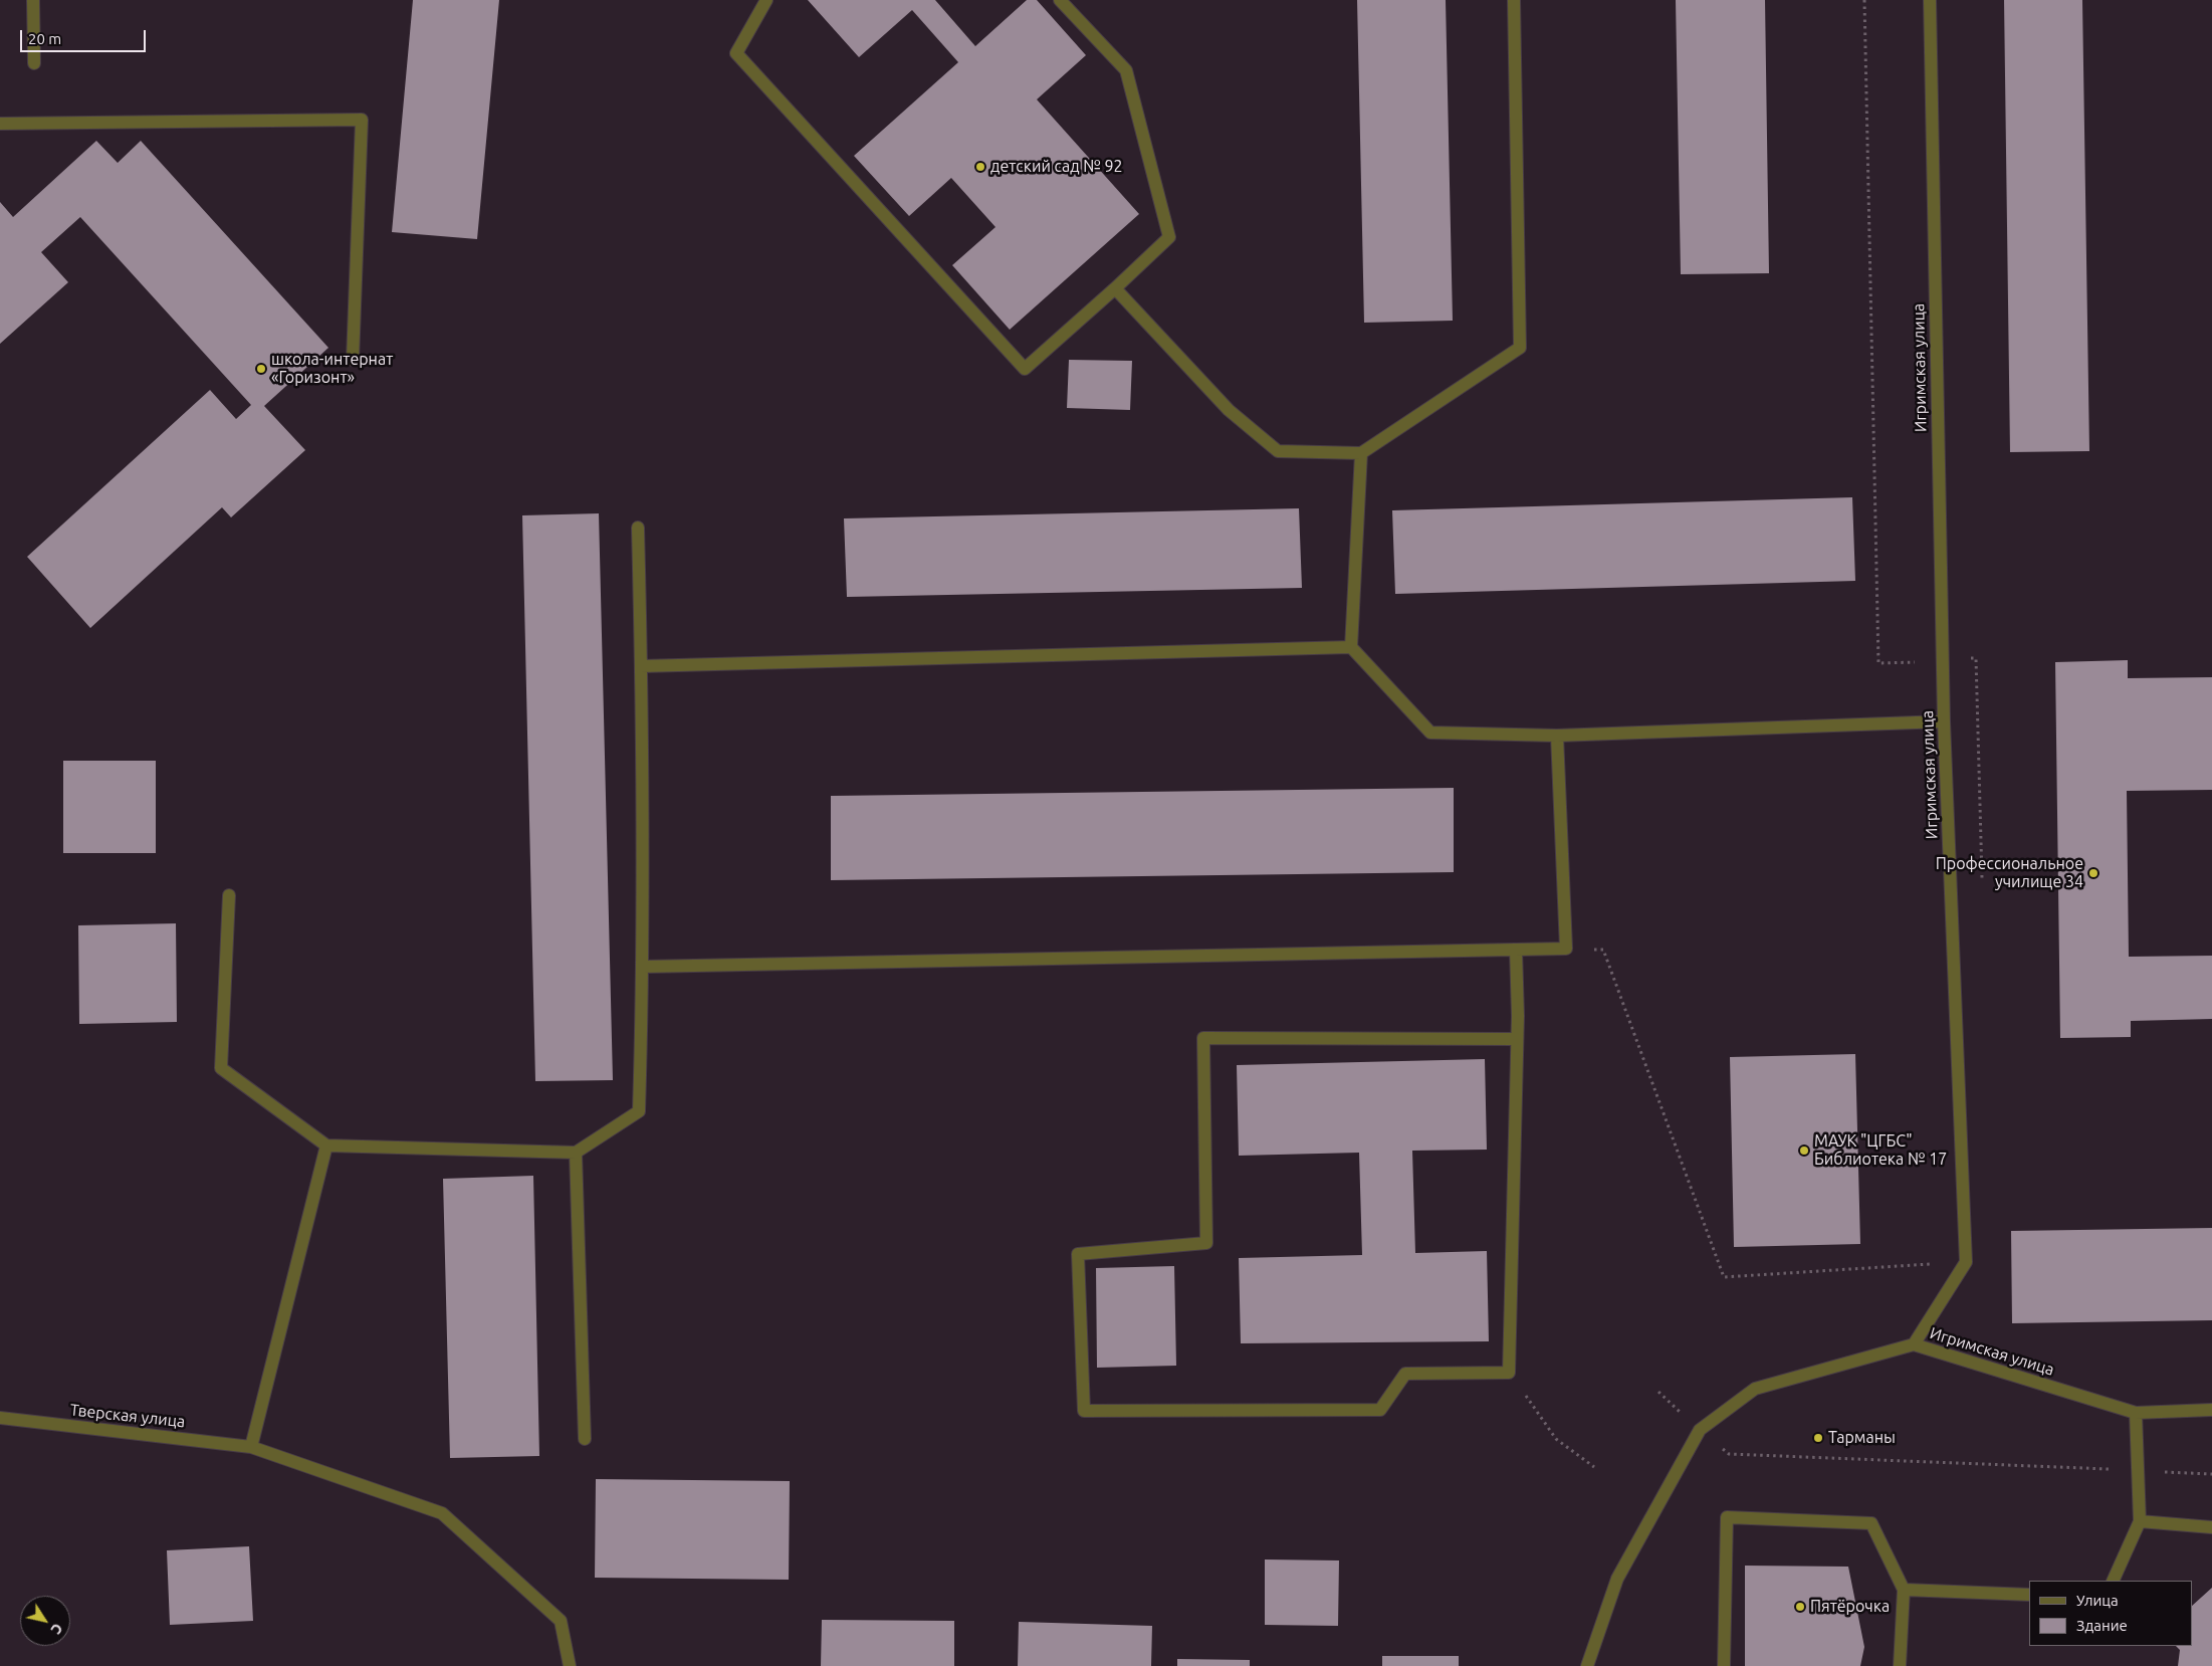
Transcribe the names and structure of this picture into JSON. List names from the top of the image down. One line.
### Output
{"streets":{"street":["Игримская улица","Тверская улица"]},"places":["детский сад № 92","школа-интернат «Горизонт»","Профессиональное училище 34","МАУК \"ЦГБС\" Библиотека № 17","Тарманы","Пятёрочка"],"legend":["Улица","Здание"],"scale_bar":"20 m","north":"bottom right"}
